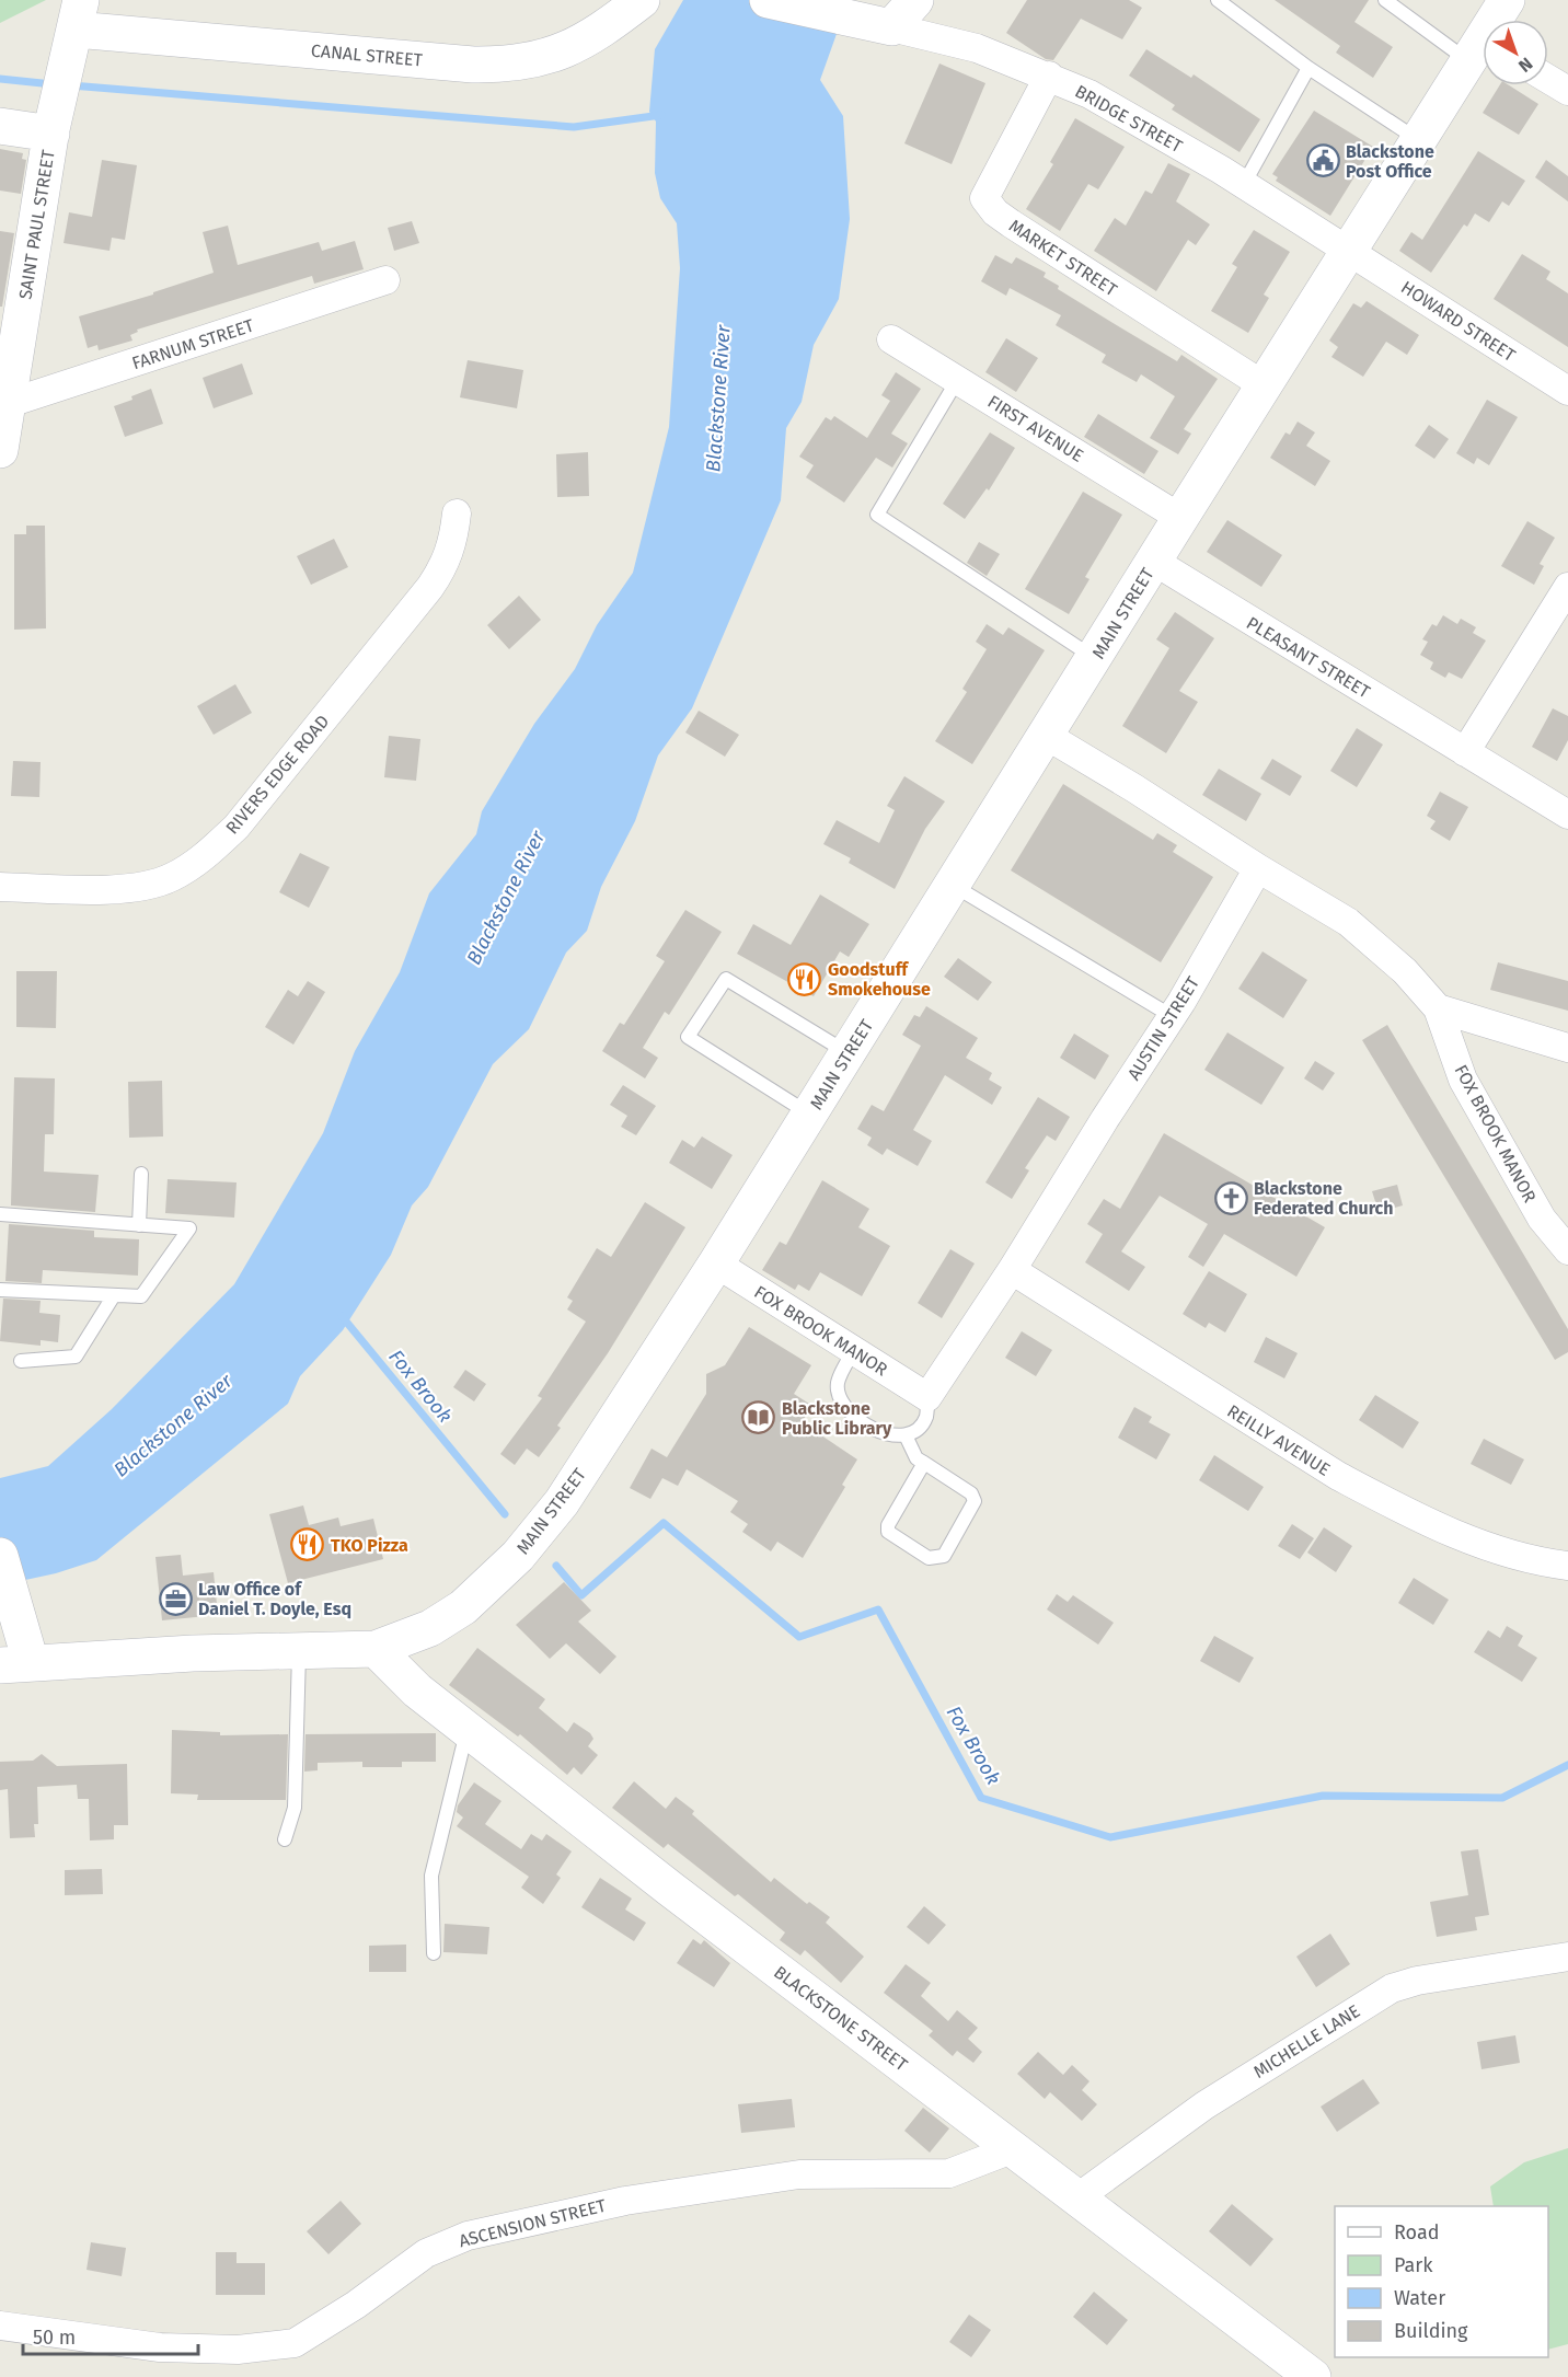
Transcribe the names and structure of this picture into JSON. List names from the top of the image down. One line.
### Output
{"streets":{"main road":["CANAL STREET","SAINT PAUL STREET","MAIN STREET","BLACKSTONE STREET"],"street":["BRIDGE STREET","MARKET STREET","HOWARD STREET","FARNUM STREET","FIRST AVENUE","PLEASANT STREET","RIVERS EDGE ROAD","AUSTIN STREET","FOX BROOK MANOR","REILLY AVENUE","MICHELLE LANE","ASCENSION STREET"]},"crossings":[["CANAL STREET","SAINT PAUL STREET"],["BRIDGE STREET","MARKET STREET"],["BRIDGE STREET","HOWARD STREET"],["BRIDGE STREET","MAIN STREET"],["SAINT PAUL STREET","FARNUM STREET"],["MARKET STREET","MAIN STREET"],["HOWARD STREET","MAIN STREET"],["FIRST AVENUE","MAIN STREET"],["MAIN STREET","PLEASANT STREET"],["MAIN STREET","FOX BROOK MANOR"],["MAIN STREET","BLACKSTONE STREET"],["AUSTIN STREET","FOX BROOK MANOR"],["AUSTIN STREET","REILLY AVENUE"],["BLACKSTONE STREET","MICHELLE LANE"],["BLACKSTONE STREET","ASCENSION STREET"]],"water":["Blackstone River","Fox Brook"],"places":{"public building":["Blackstone Post Office"],"restaurant":["Goodstuff Smokehouse","TKO Pizza"],"church":["Blackstone Federated Church"],"library":["Blackstone Public Library"],"office":["Law Office of Daniel T. Doyle, Esq"]},"legend":["Road","Park","Water","Building"],"scale_bar":"50 m","north":"bottom right"}
